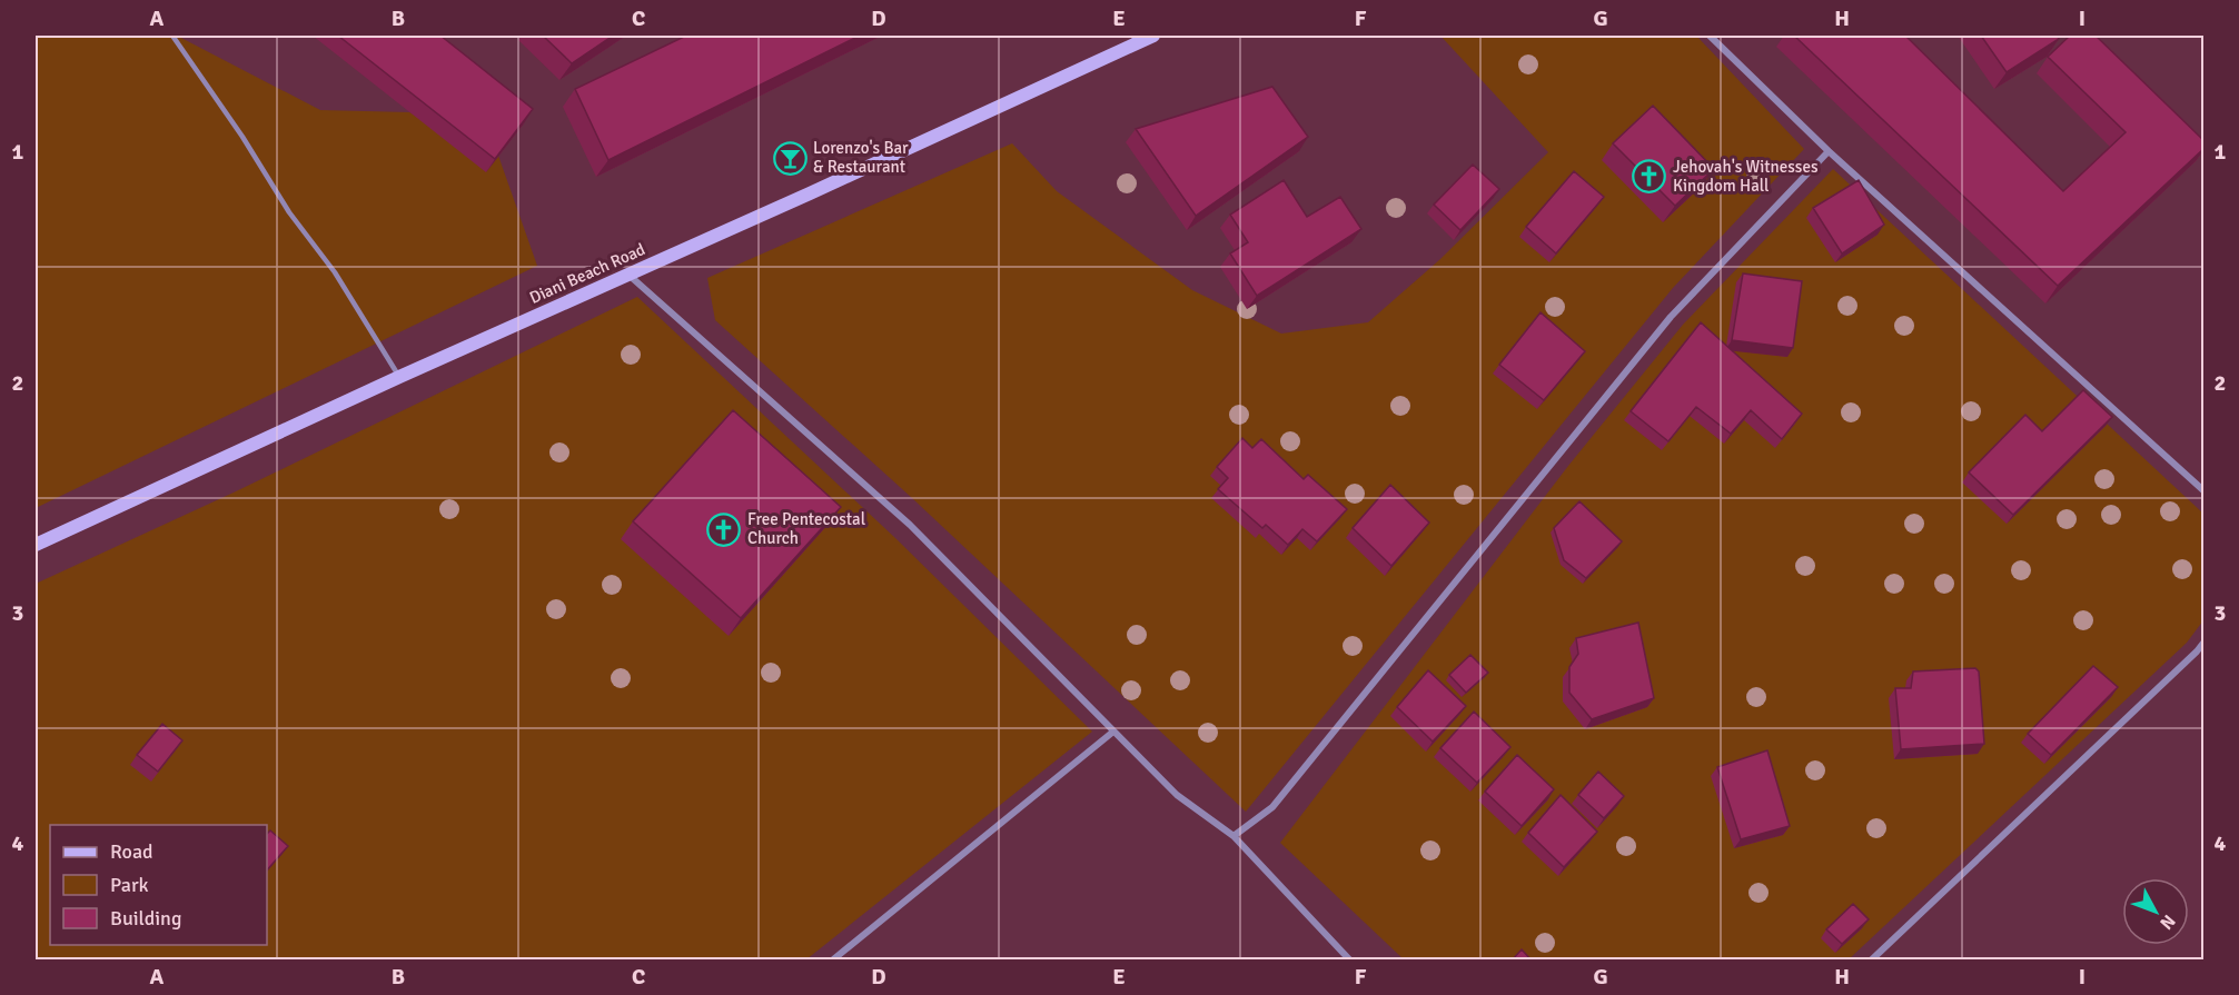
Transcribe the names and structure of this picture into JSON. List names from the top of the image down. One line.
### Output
{"streets":{"main road":["Diani Beach Road"]},"places":{"bar":["Lorenzo's Bar & Restaurant"],"church":["Jehovah's Witnesses Kingdom Hall","Free Pentecostal Church"]},"legend":["Road","Park","Building"],"north":"bottom right","grid":{"columns":["A","B","C","D","E","F","G","H","I"],"rows":["1","2","3","4"]}}
